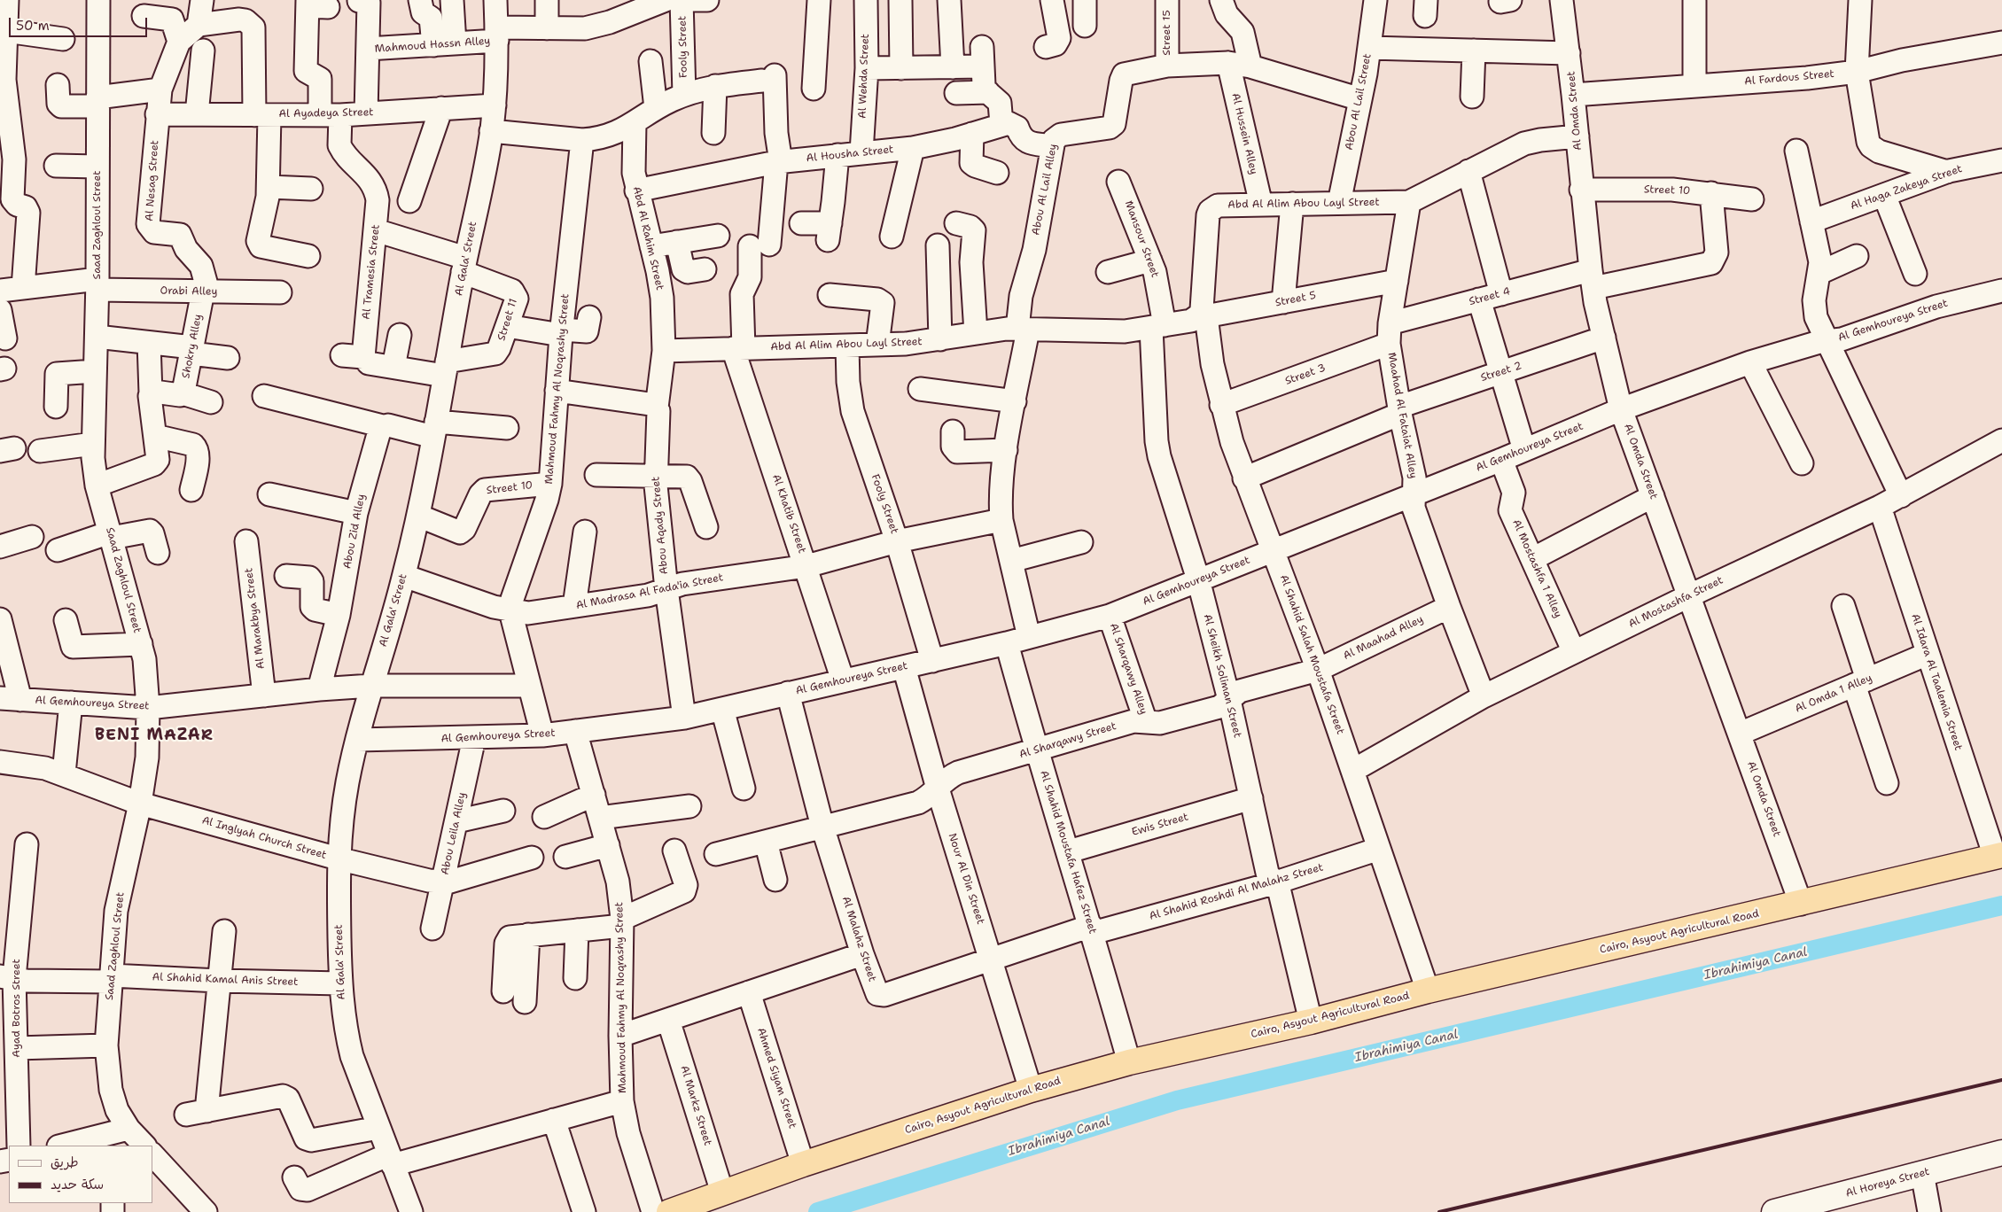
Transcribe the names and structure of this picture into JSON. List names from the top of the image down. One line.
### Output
{"streets":{"highway":["Cairo, Asyout Agricultural Road"],"street":["Street 15","Mahmoud Hassn Alley","Fooly Street","Al Wehda Street","Al Fardous Street","Abou Al Lail Street","Al Omda Street","Al Ayadeya Street","Al Hussein Alley","Al Housha Street","Al Nesag Street","Al Haga Zakeya Street","Abou Al Lail Alley","Street 10","Abd Al Alim Abou Layl Street","Saad Zaghloul Street","Abd Al Rahim Street","Mansour Street","Al Gala' Street","Al Tramesia Street","Orabi Alley","Street 4","Street 5","Street 11","Al Gemhoureya Street","Shokry Alley","Street 2","Street 3","Mahmoud Fahmy Al Noqrashy Street","Maahad Al Fataiat Alley","Al Khatib Street","Abou Aqady Street","Abou Zid Alley","Al Mostashfa 1 Alley","Al Madrasa Al Fada'ia Street","Al Mostashfa Street","Al Marakbya Street","Al Maahad Alley","Al Shahid Salah Moustafa Street","Al Sharqawy Alley","Al Sheikh Soliman Street","Al Idara Al Taalemia Street","Al Omda 1 Alley","Al Sharqawy Street","Ewis Street","Abou Leila Alley","Al Inglyah Church Street","Al Shahid Moustafa Hafez Street","Nour Al Din Street","Al Shahid Roshdi Al Malahz Street","Al Malahz Street","Al Shahid Kamal Anis Street","Ayad Botros Street","Ahmed Siyam Street","Al Markz Street","Al Horeya Street"]},"crossings":[["Street 15","Abou Al Lail Alley"],["Mahmoud Hassn Alley","Al Gala' Street"],["Fooly Street","Abd Al Alim Abou Layl Street"],["Fooly Street","Al Gemhoureya Street"],["Fooly Street","Al Madrasa Al Fada'ia Street"],["Al Wehda Street","Al Housha Street"],["Al Fardous Street","Al Omda Street"],["Abou Al Lail Street","Abou Al Lail Alley"],["Abou Al Lail Street","Abd Al Alim Abou Layl Street"],["Al Omda Street","Street 10"],["Al Omda Street","Abd Al Alim Abou Layl Street"],["Al Omda Street","Street 4"],["Al Omda Street","Al Gemhoureya Street"],["Al Omda Street","Street 2"],["Al Omda Street","Al Mostashfa Street"],["Al Omda Street","Al Omda 1 Alley"],["Al Omda Street","Cairo, Asyout Agricultural Road"],["Al Ayadeya Street","Al Nesag Street"],["Al Ayadeya Street","Al Gala' Street"],["Al Ayadeya Street","Al Tramesia Street"],["Al Hussein Alley","Abou Al Lail Alley"],["Al Hussein Alley","Abd Al Alim Abou Layl Street"],["Al Housha Street","Abd Al Rahim Street"],["Al Housha Street","Al Khatib Street"],["Al Nesag Street","Orabi Alley"],["Al Nesag Street","Shokry Alley"],["Abou Al Lail Alley","Abd Al Alim Abou Layl Street"],["Abou Al Lail Alley","Al Gemhoureya Street"],["Abou Al Lail Alley","Al Madrasa Al Fada'ia Street"],["Street 10","Al Gala' Street"],["Street 10","Street 4"],["Street 10","Mahmoud Fahmy Al Noqrashy Street"],["Abd Al Alim Abou Layl Street","Abd Al Rahim Street"],["Abd Al Alim Abou Layl Street","Mansour Street"],["Abd Al Alim Abou Layl Street","Street 5"],["Abd Al Alim Abou Layl Street","Maahad Al Fataiat Alley"],["Abd Al Alim Abou Layl Street","Al Khatib Street"],["Abd Al Alim Abou Layl Street","Al Shahid Salah Moustafa Street"],["Abd Al Alim Abou Layl Street","Al Sheikh Soliman Street"],["Saad Zaghloul Street","Orabi Alley"],["Saad Zaghloul Street","Al Gemhoureya Street"],["Saad Zaghloul Street","Al Inglyah Church Street"],["Saad Zaghloul Street","Al Shahid Kamal Anis Street"],["Abd Al Rahim Street","Abou Aqady Street"],["Mansour Street","Al Sheikh Soliman Street"],["Al Gala' Street","Al Tramesia Street"],["Al Gala' Street","Street 11"],["Al Gala' Street","Al Gemhoureya Street"],["Al Gala' Street","Al Madrasa Al Fada'ia Street"],["Al Gala' Street","Al Inglyah Church Street"],["Al Gala' Street","Al Shahid Kamal Anis Street"],["Al Tramesia Street","Street 11"],["Orabi Alley","Shokry Alley"],["Street 4","Street 3"],["Street 4","Maahad Al Fataiat Alley"],["Street 5","Maahad Al Fataiat Alley"],["Street 5","Al Shahid Salah Moustafa Street"],["Al Gemhoureya Street","Mahmoud Fahmy Al Noqrashy Street"],["Al Gemhoureya Street","Maahad Al Fataiat Alley"],["Al Gemhoureya Street","Al Khatib Street"],["Al Gemhoureya Street","Abou Aqady Street"],["Al Gemhoureya Street","Abou Zid Alley"],["Al Gemhoureya Street","Al Mostashfa 1 Alley"],["Al Gemhoureya Street","Al Marakbya Street"],["Al Gemhoureya Street","Al Shahid Salah Moustafa Street"],["Al Gemhoureya Street","Al Sharqawy Alley"],["Al Gemhoureya Street","Al Sheikh Soliman Street"],["Al Gemhoureya Street","Abou Leila Alley"],["Al Gemhoureya Street","Al Shahid Moustafa Hafez Street"],["Al Gemhoureya Street","Nour Al Din Street"],["Al Gemhoureya Street","Al Malahz Street"],["Street 2","Maahad Al Fataiat Alley"],["Street 2","Al Shahid Salah Moustafa Street"],["Street 3","Maahad Al Fataiat Alley"],["Street 3","Al Shahid Salah Moustafa Street"],["Mahmoud Fahmy Al Noqrashy Street","Al Madrasa Al Fada'ia Street"],["Maahad Al Fataiat Alley","Al Mostashfa Street"],["Maahad Al Fataiat Alley","Al Maahad Alley"],["Al Khatib Street","Al Madrasa Al Fada'ia Street"],["Abou Aqady Street","Al Madrasa Al Fada'ia Street"],["Al Mostashfa 1 Alley","Al Mostashfa Street"],["Al Mostashfa Street","Al Shahid Salah Moustafa Street"],["Al Mostashfa Street","Al Idara Al Taalemia Street"],["Al Maahad Alley","Al Shahid Salah Moustafa Street"],["Al Maahad Alley","Al Sharqawy Street"],["Al Shahid Salah Moustafa Street","Al Sharqawy Street"],["Al Shahid Salah Moustafa Street","Al Shahid Roshdi Al Malahz Street"],["Al Shahid Salah Moustafa Street","Cairo, Asyout Agricultural Road"],["Al Sharqawy Alley","Al Sharqawy Street"],["Al Sheikh Soliman Street","Al Sharqawy Street"],["Al Sheikh Soliman Street","Ewis Street"],["Al Sheikh Soliman Street","Al Shahid Roshdi Al Malahz Street"],["Al Sheikh Soliman Street","Cairo, Asyout Agricultural Road"],["Al Idara Al Taalemia Street","Al Omda 1 Alley"],["Al Idara Al Taalemia Street","Cairo, Asyout Agricultural Road"],["Al Sharqawy Street","Al Shahid Moustafa Hafez Street"],["Al Sharqawy Street","Nour Al Din Street"],["Al Sharqawy Street","Al Malahz Street"],["Ewis Street","Al Shahid Moustafa Hafez Street"],["Abou Leila Alley","Al Inglyah Church Street"],["Al Shahid Moustafa Hafez Street","Al Shahid Roshdi Al Malahz Street"],["Al Shahid Moustafa Hafez Street","Cairo, Asyout Agricultural Road"],["Al Shahid Moustafa Hafez Street","Al Malahz Street"],["Nour Al Din Street","Cairo, Asyout Agricultural Road"],["Nour Al Din Street","Al Malahz Street"],["Al Shahid Roshdi Al Malahz Street","Al Malahz Street"],["Cairo, Asyout Agricultural Road","Ahmed Siyam Street"],["Cairo, Asyout Agricultural Road","Al Markz Street"],["Al Shahid Kamal Anis Street","Ayad Botros Street"]],"districts":["BENI MAZAR"],"water":["Ibrahimiya Canal"],"legend":["طريق","سكة حديد"],"scale_bar":"50 m"}
